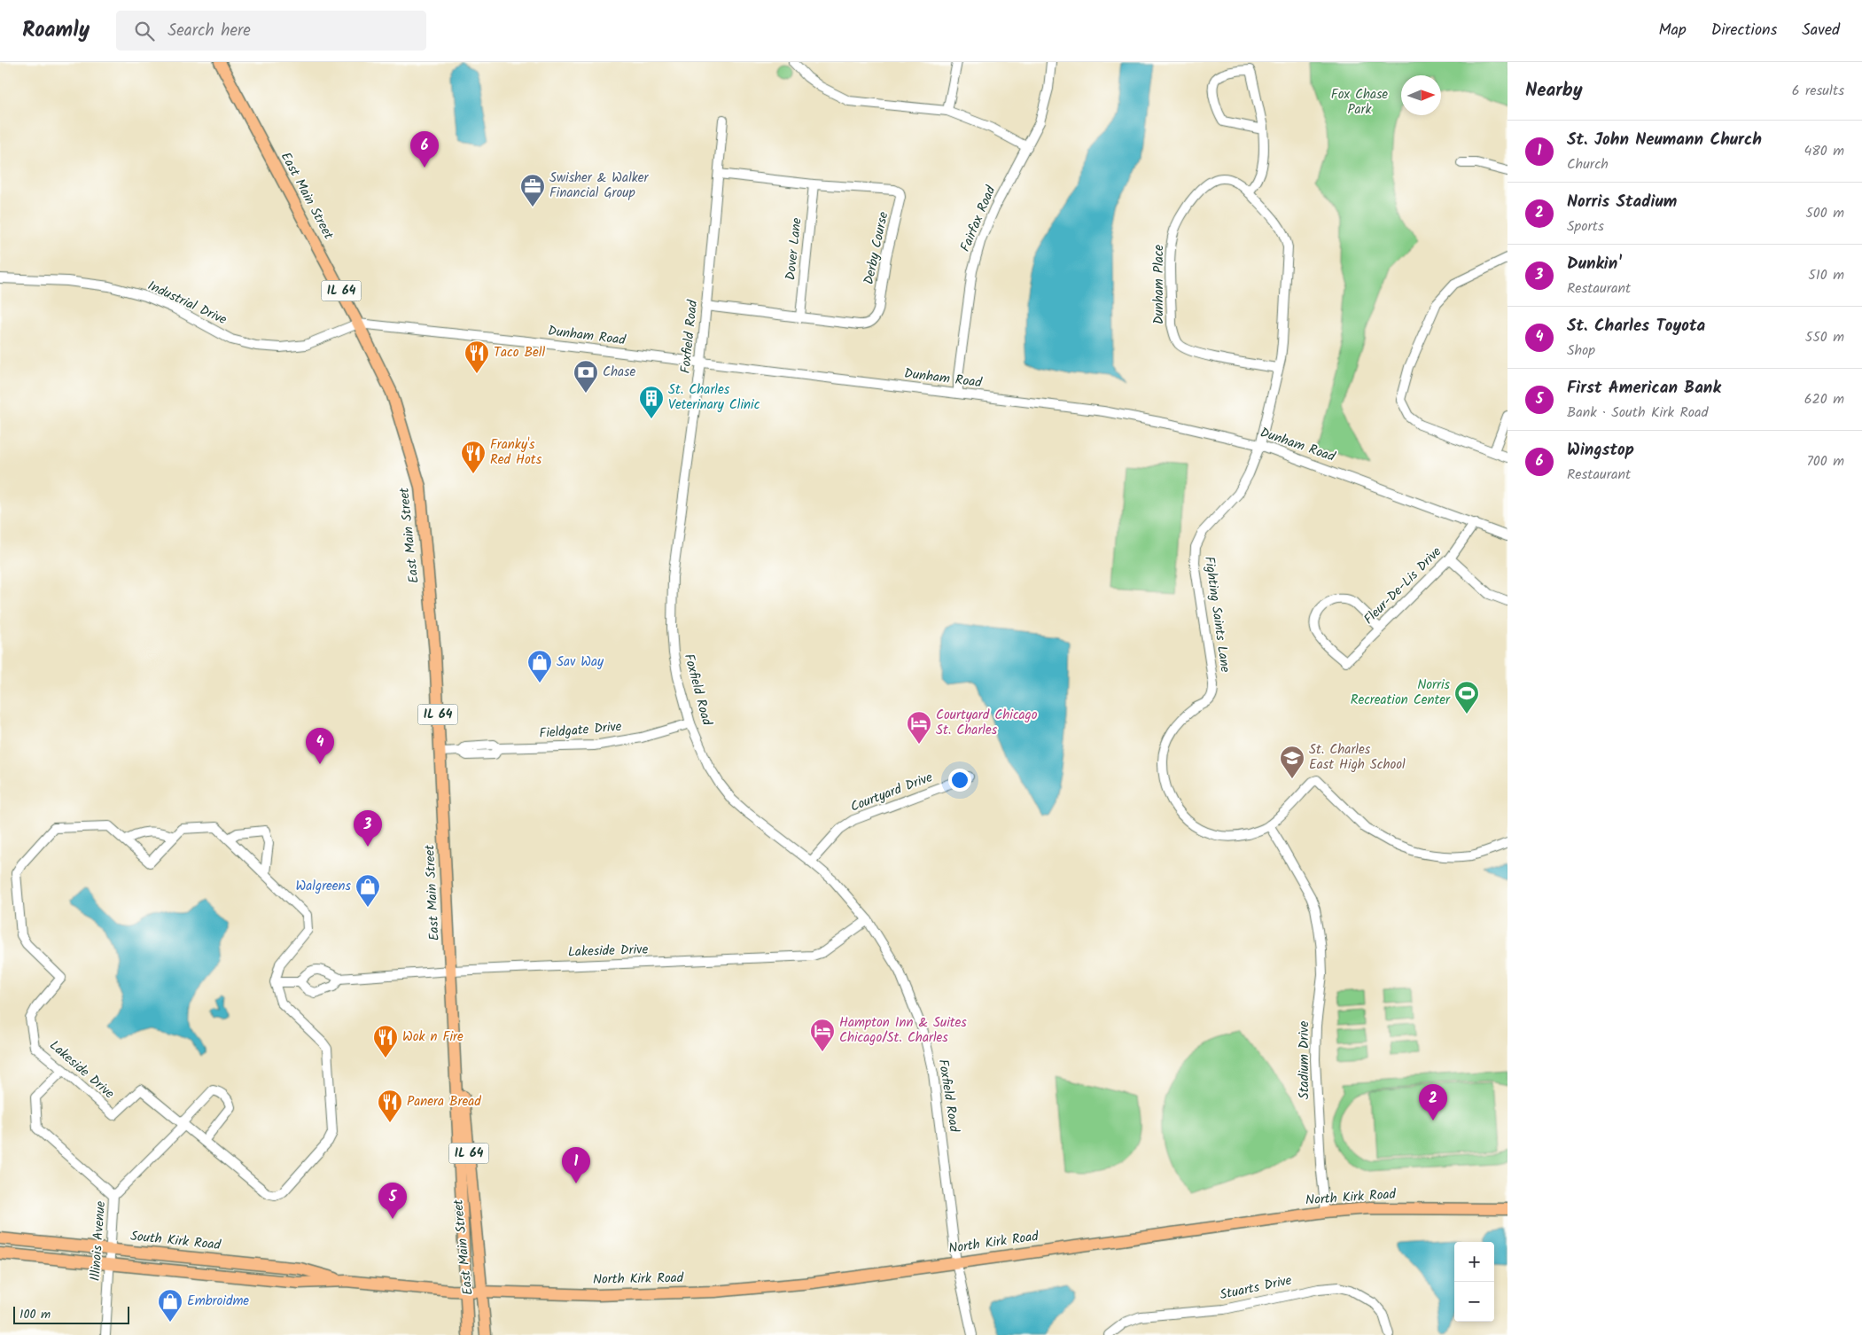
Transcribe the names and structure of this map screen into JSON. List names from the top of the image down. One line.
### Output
{"streets":{"main road":["East Main Street","IL 64","North Kirk Road","South Kirk Road"],"street":["Fairfax Road","Derby Course","Dover Lane","Dunham Place","Industrial Drive","Dunham Road","Foxfield Road","Fleur-De-Lis Drive","Fighting Saints Lane","Fieldgate Drive","Courtyard Drive","Lakeside Drive","Stadium Drive","Illinois Avenue","Stuarts Drive"]},"crossings":[["East Main Street","Industrial Drive"],["East Main Street","Dunham Road"],["East Main Street","Fieldgate Drive"],["East Main Street","Lakeside Drive"],["East Main Street","North Kirk Road"],["East Main Street","South Kirk Road"],["Fairfax Road","Dunham Road"],["Derby Course","Dover Lane"],["Derby Course","Foxfield Road"],["Dunham Place","Dunham Road"],["Dunham Place","Fighting Saints Lane"],["Industrial Drive","Dunham Road"],["Dunham Road","Foxfield Road"],["Dunham Road","Fleur-De-Lis Drive"],["Dunham Road","Fighting Saints Lane"],["Foxfield Road","Fieldgate Drive"],["Foxfield Road","Courtyard Drive"],["Foxfield Road","Lakeside Drive"],["Foxfield Road","North Kirk Road"],["Fighting Saints Lane","Stadium Drive"],["Lakeside Drive","Illinois Avenue"],["Stadium Drive","North Kirk Road"],["North Kirk Road","South Kirk Road"],["Illinois Avenue","South Kirk Road"]],"parks":["Fox Chase Park"],"places":{"office":["Swisher & Walker Financial Group"],"restaurant":["Taco Bell","Franky's Red Hots","Wok n Fire","Panera Bread"],"bank":["Chase"],"building":["St. Charles Veterinary Clinic"],"shop":["Sav Way","Walgreens","Embroidme"],"sports":["Norris Recreation Center"],"hotel":["Courtyard Chicago St. Charles","Hampton Inn & Suites Chicago/St. Charles"],"school or university":["St. Charles East High School"]},"scale_bar":"100 m","north":"right","page":{"header":"Roamly","search":"Search here","nav":["Map","Directions","Saved"],"heading":["Nearby","6 results"],"list":[{"mark":"1","name":"St. John Neumann Church","note":"Church","value":"480 m"},{"mark":"2","name":"Norris Stadium","note":"Sports","value":"500 m"},{"mark":"3","name":"Dunkin'","note":"Restaurant","value":"510 m"},{"mark":"4","name":"St. Charles Toyota","note":"Shop","value":"550 m"},{"mark":"5","name":"First American Bank","note":"Bank · South Kirk Road","value":"620 m"},{"mark":"6","name":"Wingstop","note":"Restaurant","value":"700 m"}],"pins":["6","4","3","2","1","5"],"map_buttons":["+","−"],"scale":"100 m"}}
